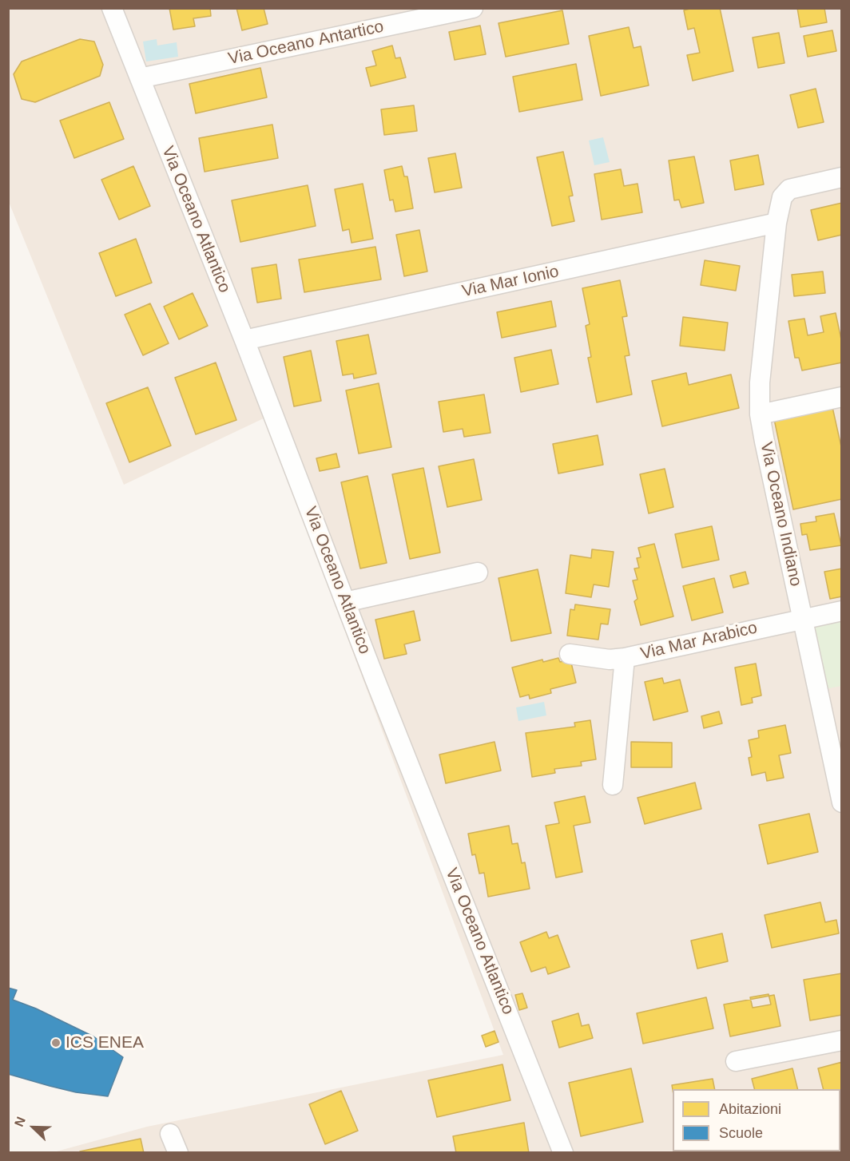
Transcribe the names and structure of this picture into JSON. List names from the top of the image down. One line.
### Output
{"streets":{"street":["Via Oceano Antartico","Via Oceano Atlantico","Via Mar Ionio","Via Oceano Indiano","Via Mar Arabico"]},"crossings":[["Via Oceano Antartico","Via Oceano Atlantico"],["Via Oceano Atlantico","Via Mar Ionio"],["Via Mar Ionio","Via Oceano Indiano"],["Via Oceano Indiano","Via Mar Arabico"]],"places":["ICS ENEA"],"legend":["Abitazioni","Scuole"],"north":"top left"}
